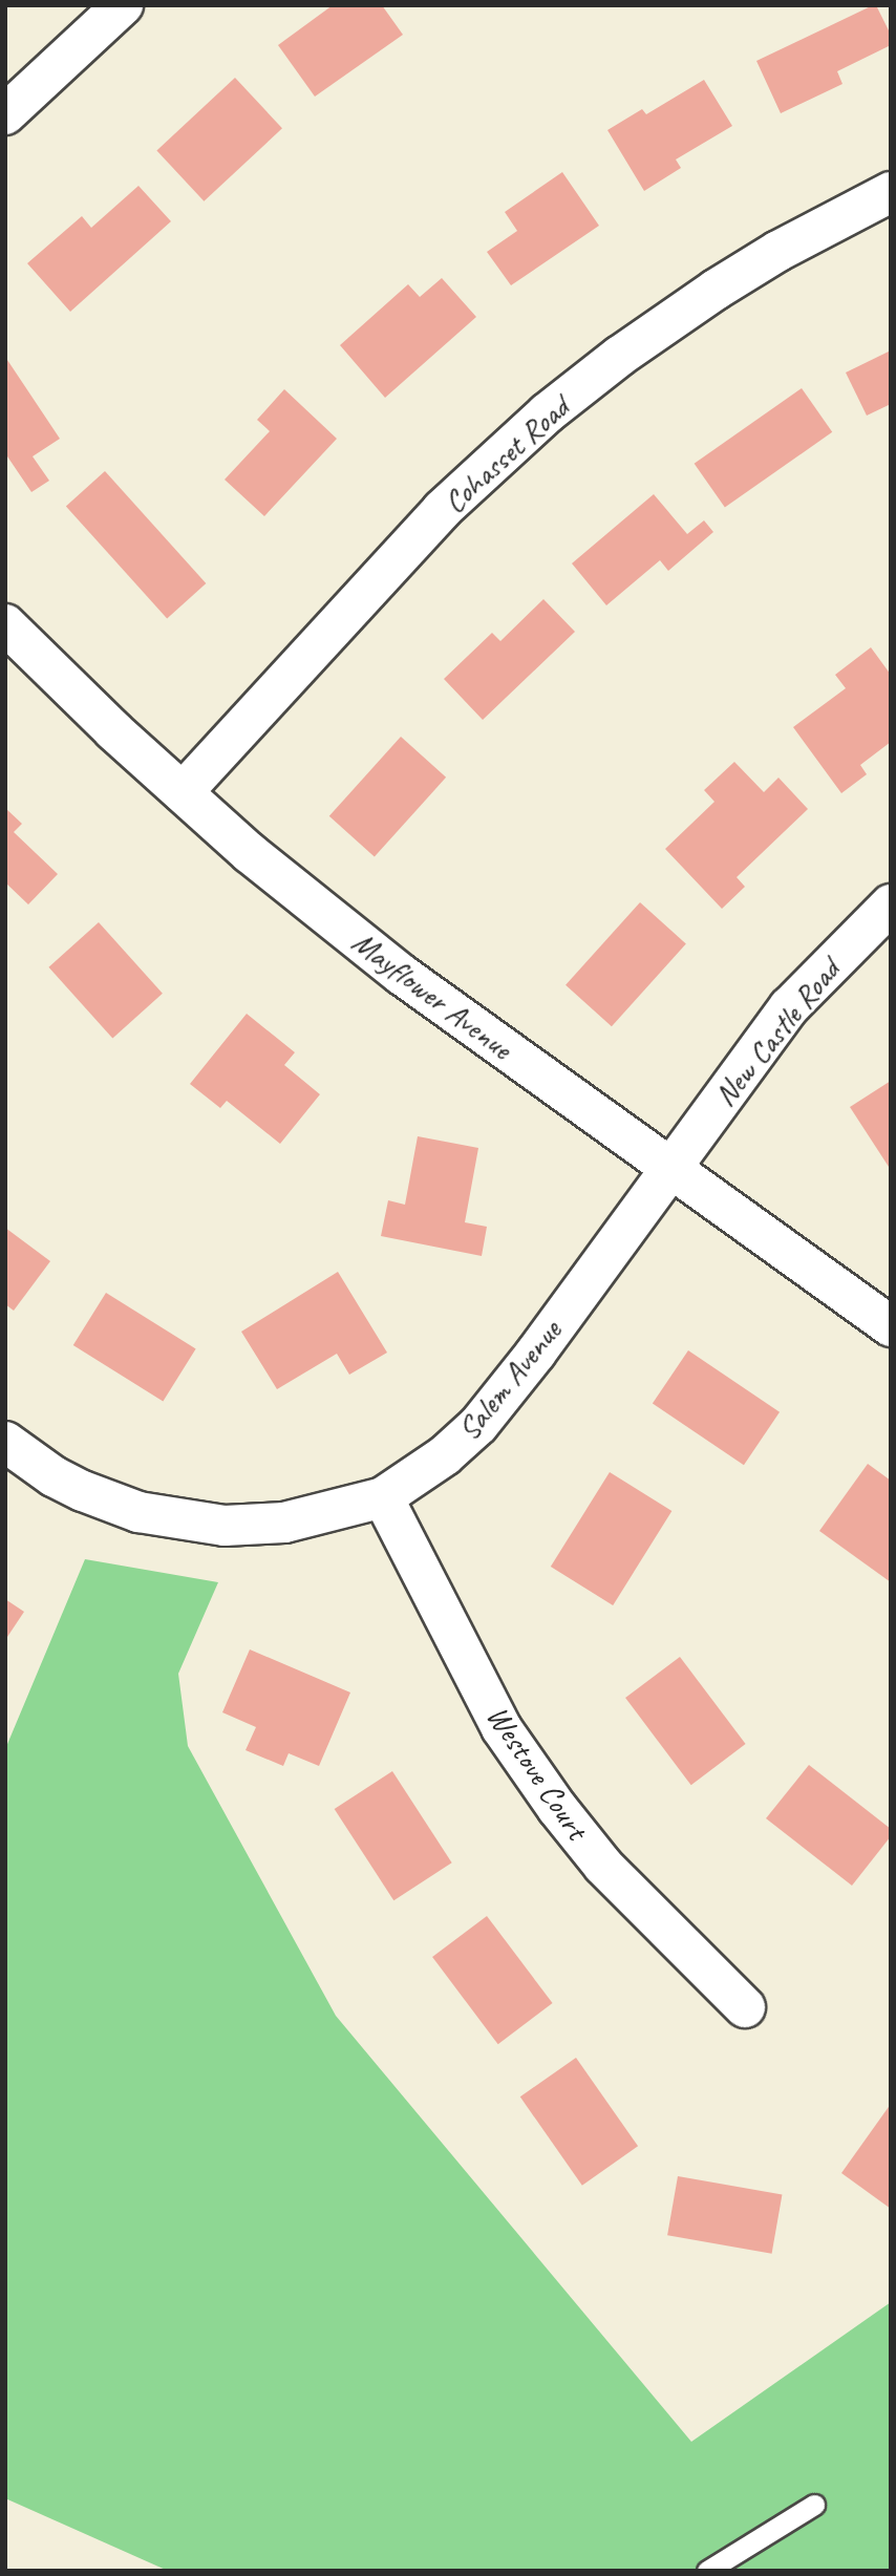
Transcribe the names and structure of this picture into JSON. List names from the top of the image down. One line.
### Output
{"streets":{"street":["Cohasset Road","Mayflower Avenue","New Castle Road","Salem Avenue","Westove Court"]},"crossings":[["Cohasset Road","Mayflower Avenue"],["Mayflower Avenue","New Castle Road"],["Mayflower Avenue","Salem Avenue"],["New Castle Road","Salem Avenue"],["Salem Avenue","Westove Court"]]}
